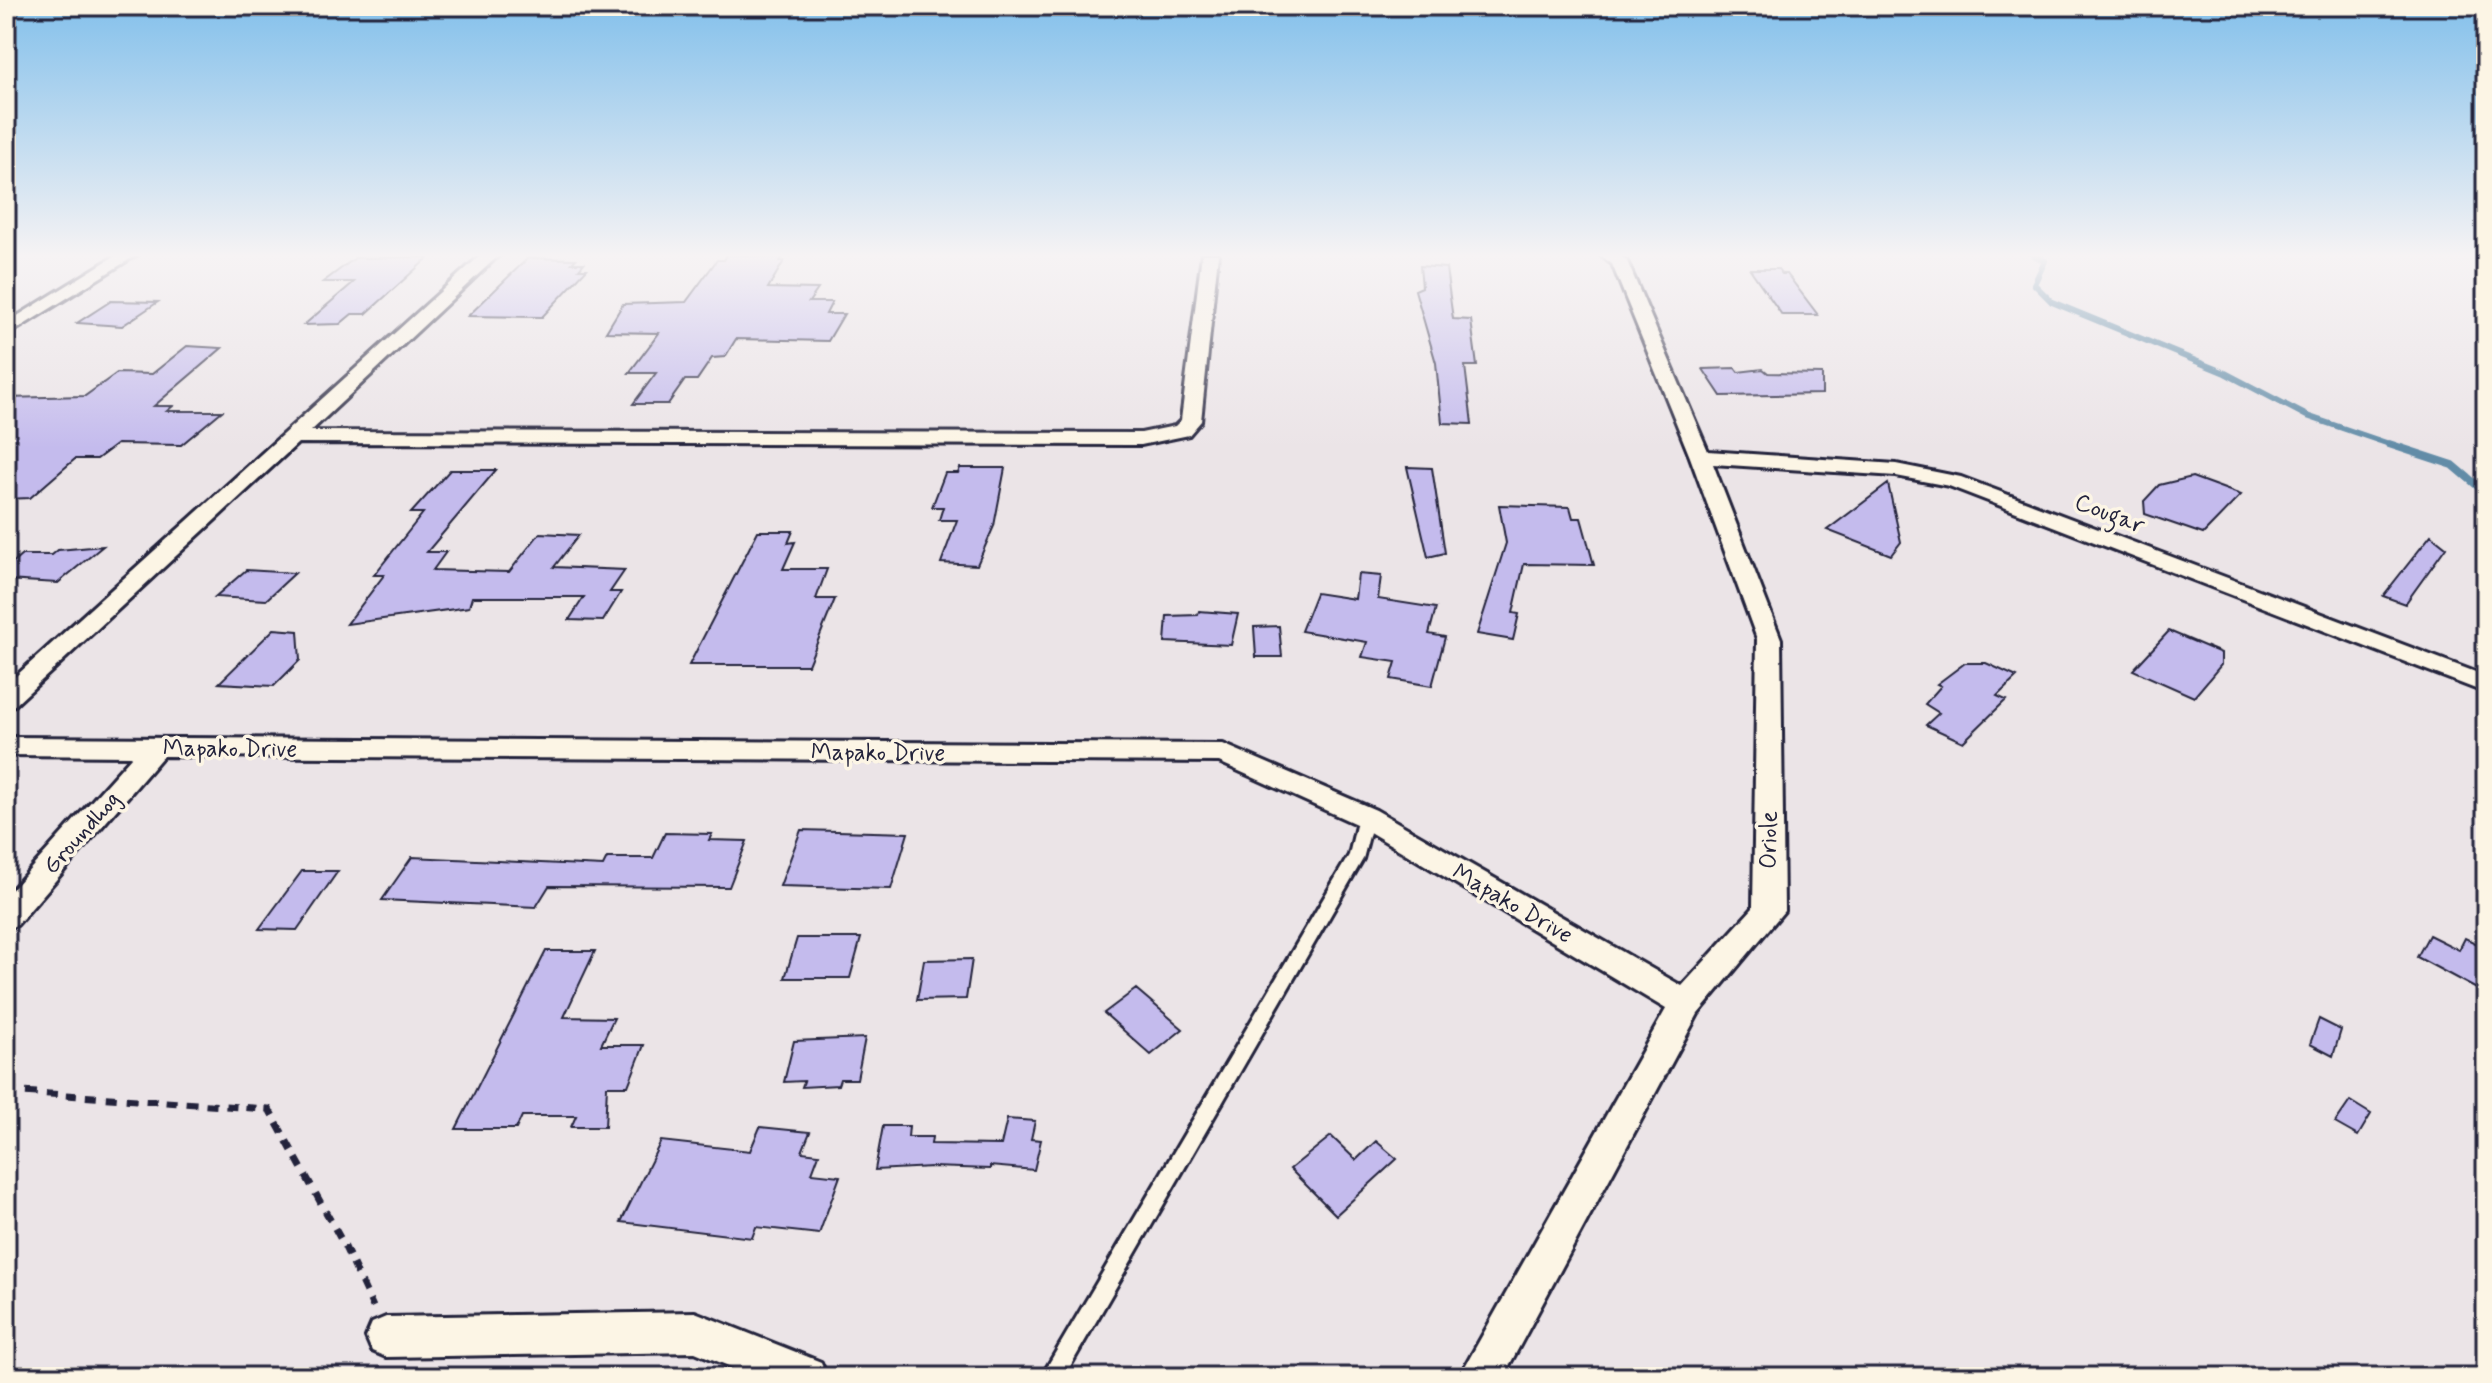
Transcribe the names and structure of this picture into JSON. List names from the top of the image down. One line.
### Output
{"streets":{"street":["Cougar","Mapako Drive","Groundhog","Oriole"]},"crossings":[["Cougar","Oriole"],["Mapako Drive","Groundhog"],["Mapako Drive","Oriole"]]}
